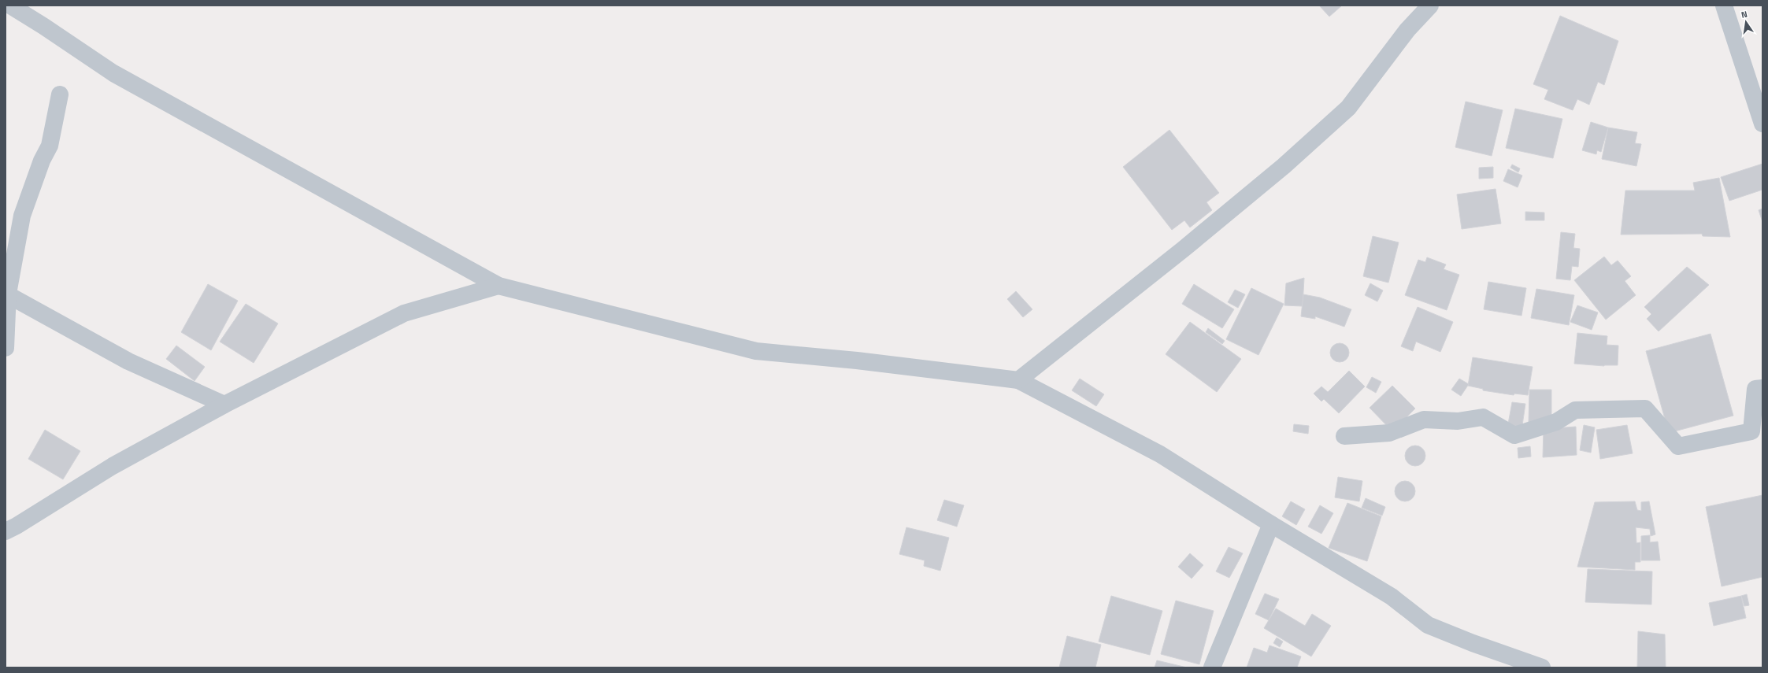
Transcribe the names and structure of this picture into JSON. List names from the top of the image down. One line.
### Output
{"north":"top"}
